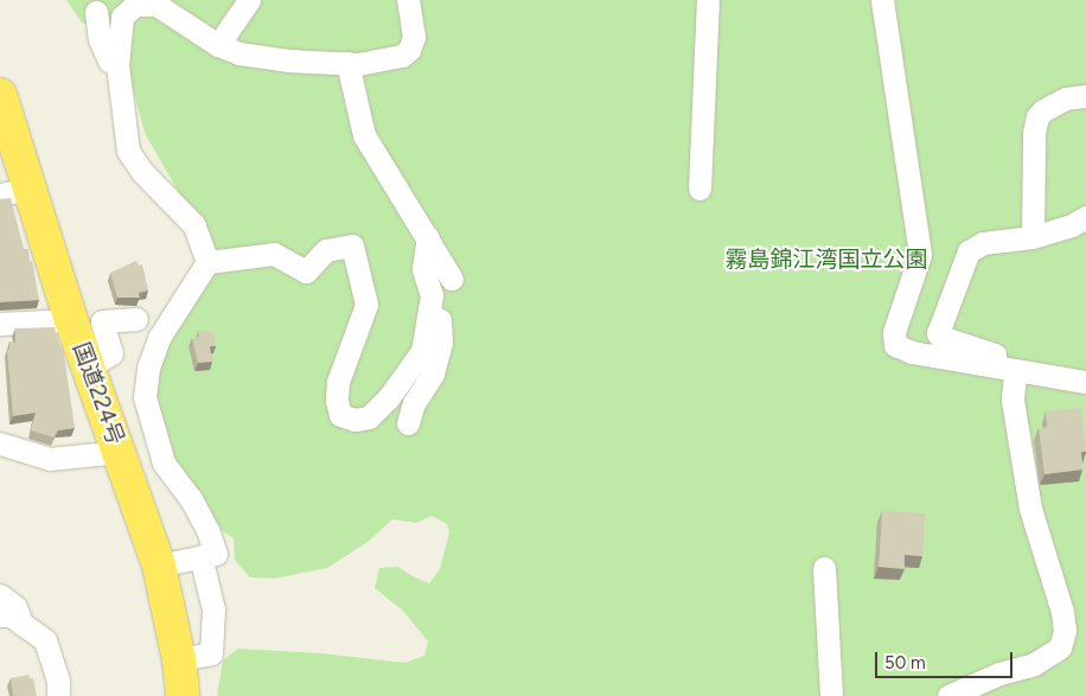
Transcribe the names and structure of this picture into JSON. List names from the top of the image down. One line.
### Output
{"streets":{"highway":["国道224号"]},"parks":["霧島錦江湾国立公園"],"scale_bar":"50 m"}
